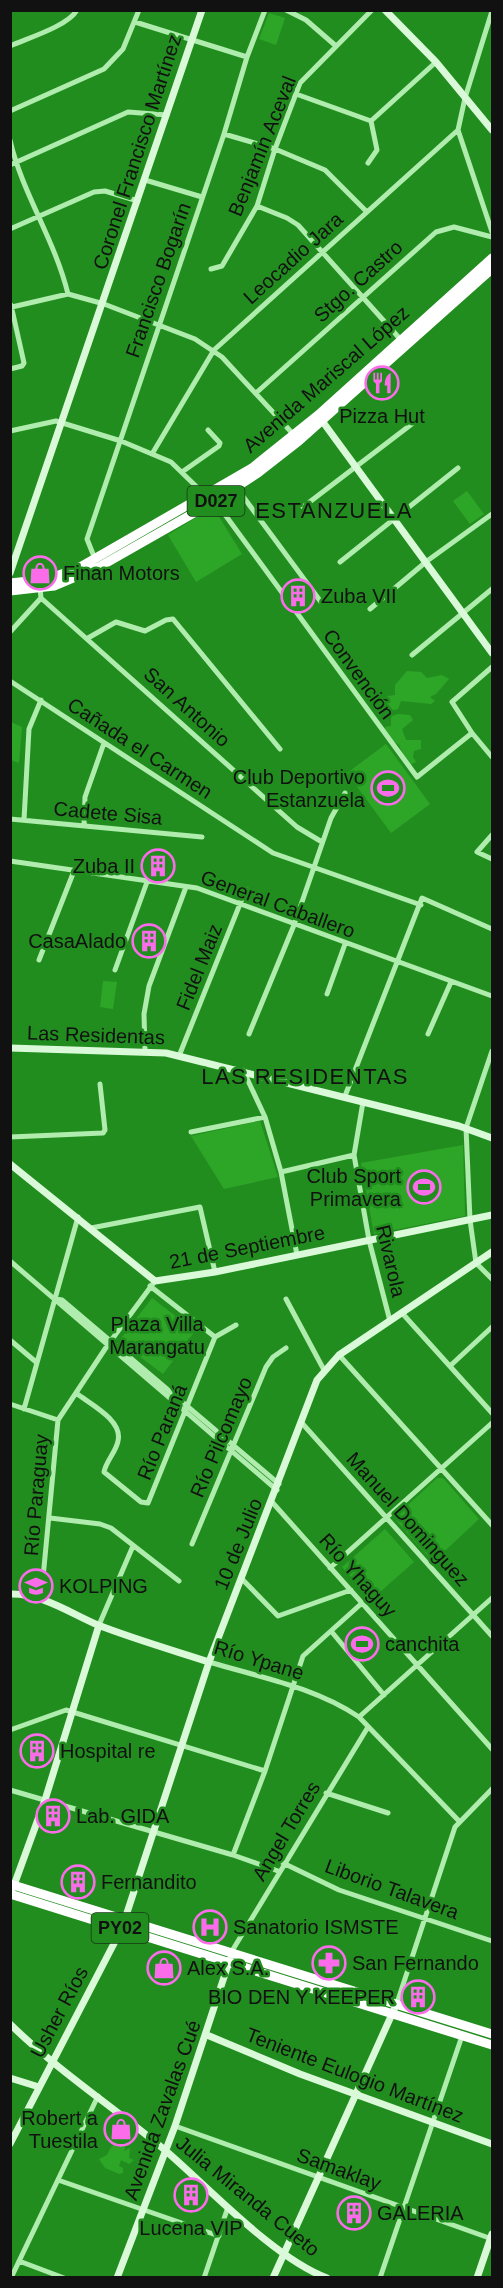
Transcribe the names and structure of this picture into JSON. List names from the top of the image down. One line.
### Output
{"streets":{"highway":["Avenida Mariscal López","D027","PY02"],"street":["Benjamín Aceval","Coronel Francisco Martínez","Leocadio Jara","Francisco Bogarín","Stgo. Castro","Convención","San Antonio","Cañada el Carmen","Cadete Sisa","General Caballero","Fidel Maiz","Las Residentas","21 de Septiembre","Rivarola","Río Paraná","Río Pilcomayo","Río Paraguay","Manuel Dominguez","10 de Julio","Río Yhaguy","Río Ypane","Angel Torres","Liborio Talavera","Usher Ríos","Teniente Eulogio Martínez","Avenida Zavalas Cué","Samaklay","Julia Miranda Cueto"]},"crossings":[["Francisco Bogarín","Avenida Mariscal López"],["Avenida Mariscal López","Convención"],["Avenida Mariscal López","San Antonio"],["General Caballero","Fidel Maiz"],["Fidel Maiz","Las Residentas"],["Las Residentas","Rivarola"],["21 de Septiembre","Rivarola"],["21 de Septiembre","Río Paraná"],["21 de Septiembre","Río Paraguay"],["Rivarola","10 de Julio"],["Río Paraná","Río Paraguay"],["Río Paraguay","Río Ypane"],["Manuel Dominguez","10 de Julio"],["10 de Julio","Río Yhaguy"],["10 de Julio","Río Ypane"],["10 de Julio","PY02"],["10 de Julio","Usher Ríos"],["Río Ypane","Angel Torres"],["Angel Torres","Liborio Talavera"],["Angel Torres","PY02"],["Angel Torres","Avenida Zavalas Cué"],["PY02","Usher Ríos"],["PY02","Avenida Zavalas Cué"],["Usher Ríos","Julia Miranda Cueto"],["Teniente Eulogio Martínez","Avenida Zavalas Cué"],["Avenida Zavalas Cué","Samaklay"],["Avenida Zavalas Cué","Julia Miranda Cueto"]],"districts":["ESTANZUELA","LAS RESIDENTAS"],"parks":["Plaza Villa Marangatu"],"places":{"restaurant":["Pizza Hut"],"shop":["Finan Motors","Alex S.A.","Robert a Tuestila"],"building":["Zuba VII","Zuba II","CasaAlado","Hospital re","Lab. GIDA","Fernandito","BIO DEN Y KEEPER","Lucena VIP","GALERIA"],"sports":["Club Deportivo Estanzuela","Club Sport Primavera","canchita"],"school or university":["KOLPING"],"hospital":["Sanatorio ISMSTE"],"pharmacy":["San Fernando"]}}
